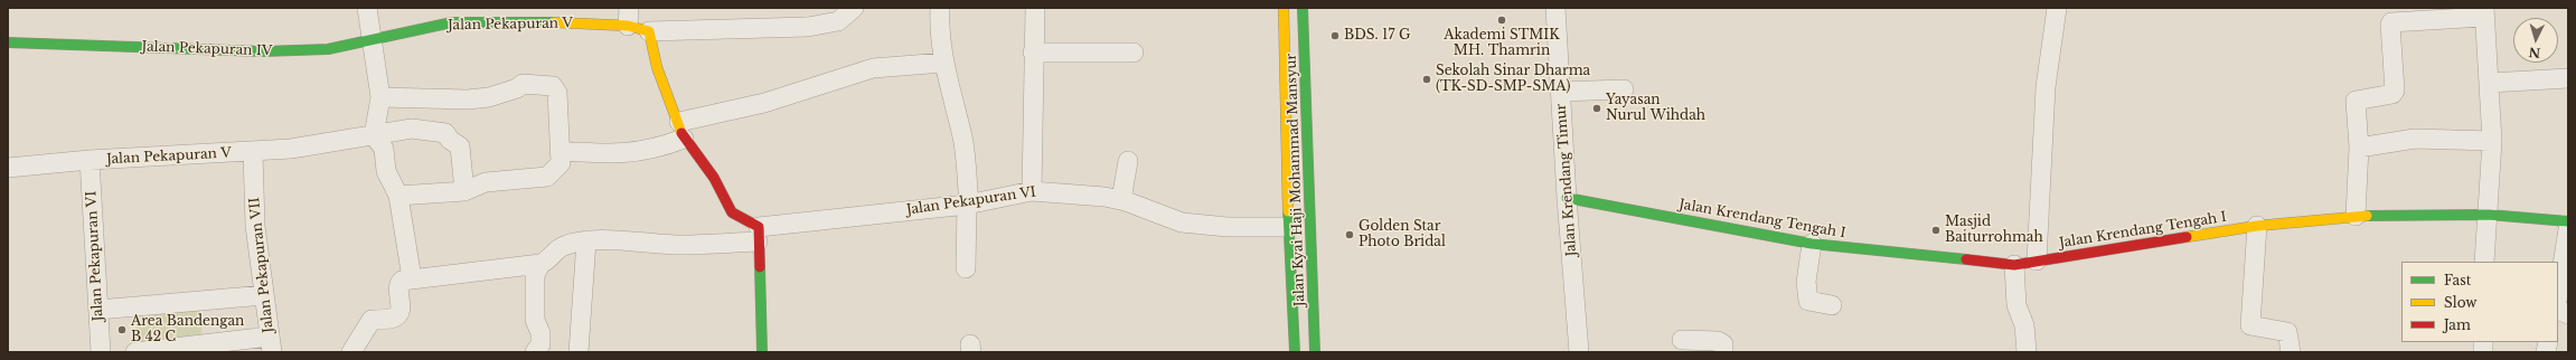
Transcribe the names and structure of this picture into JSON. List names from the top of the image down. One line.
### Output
{"streets":{"street":["Jalan Pekapuran V","Jalan Pekapuran IV","Jalan Kyai Haji Mohammad Mansyur","Jalan Krendang Timur","Jalan Pekapuran VI","Jalan Krendang Tengah I","Jalan Pekapuran VII"]},"crossings":[["Jalan Pekapuran V","Jalan Pekapuran IV"],["Jalan Pekapuran V","Jalan Pekapuran VI"],["Jalan Pekapuran V","Jalan Pekapuran VII"],["Jalan Kyai Haji Mohammad Mansyur","Jalan Pekapuran VI"],["Jalan Krendang Timur","Jalan Krendang Tengah I"]],"places":["Akademi STMIK MH. Thamrin","BDS. 17 G","Sekolah Sinar Dharma (TK-SD-SMP-SMA)","Yayasan Nurul Wihdah","Masjid Baiturrohmah","Golden Star Photo Bridal","Area Bandengan B 42 C"],"legend":["Fast","Slow","Jam"],"north":"bottom"}
